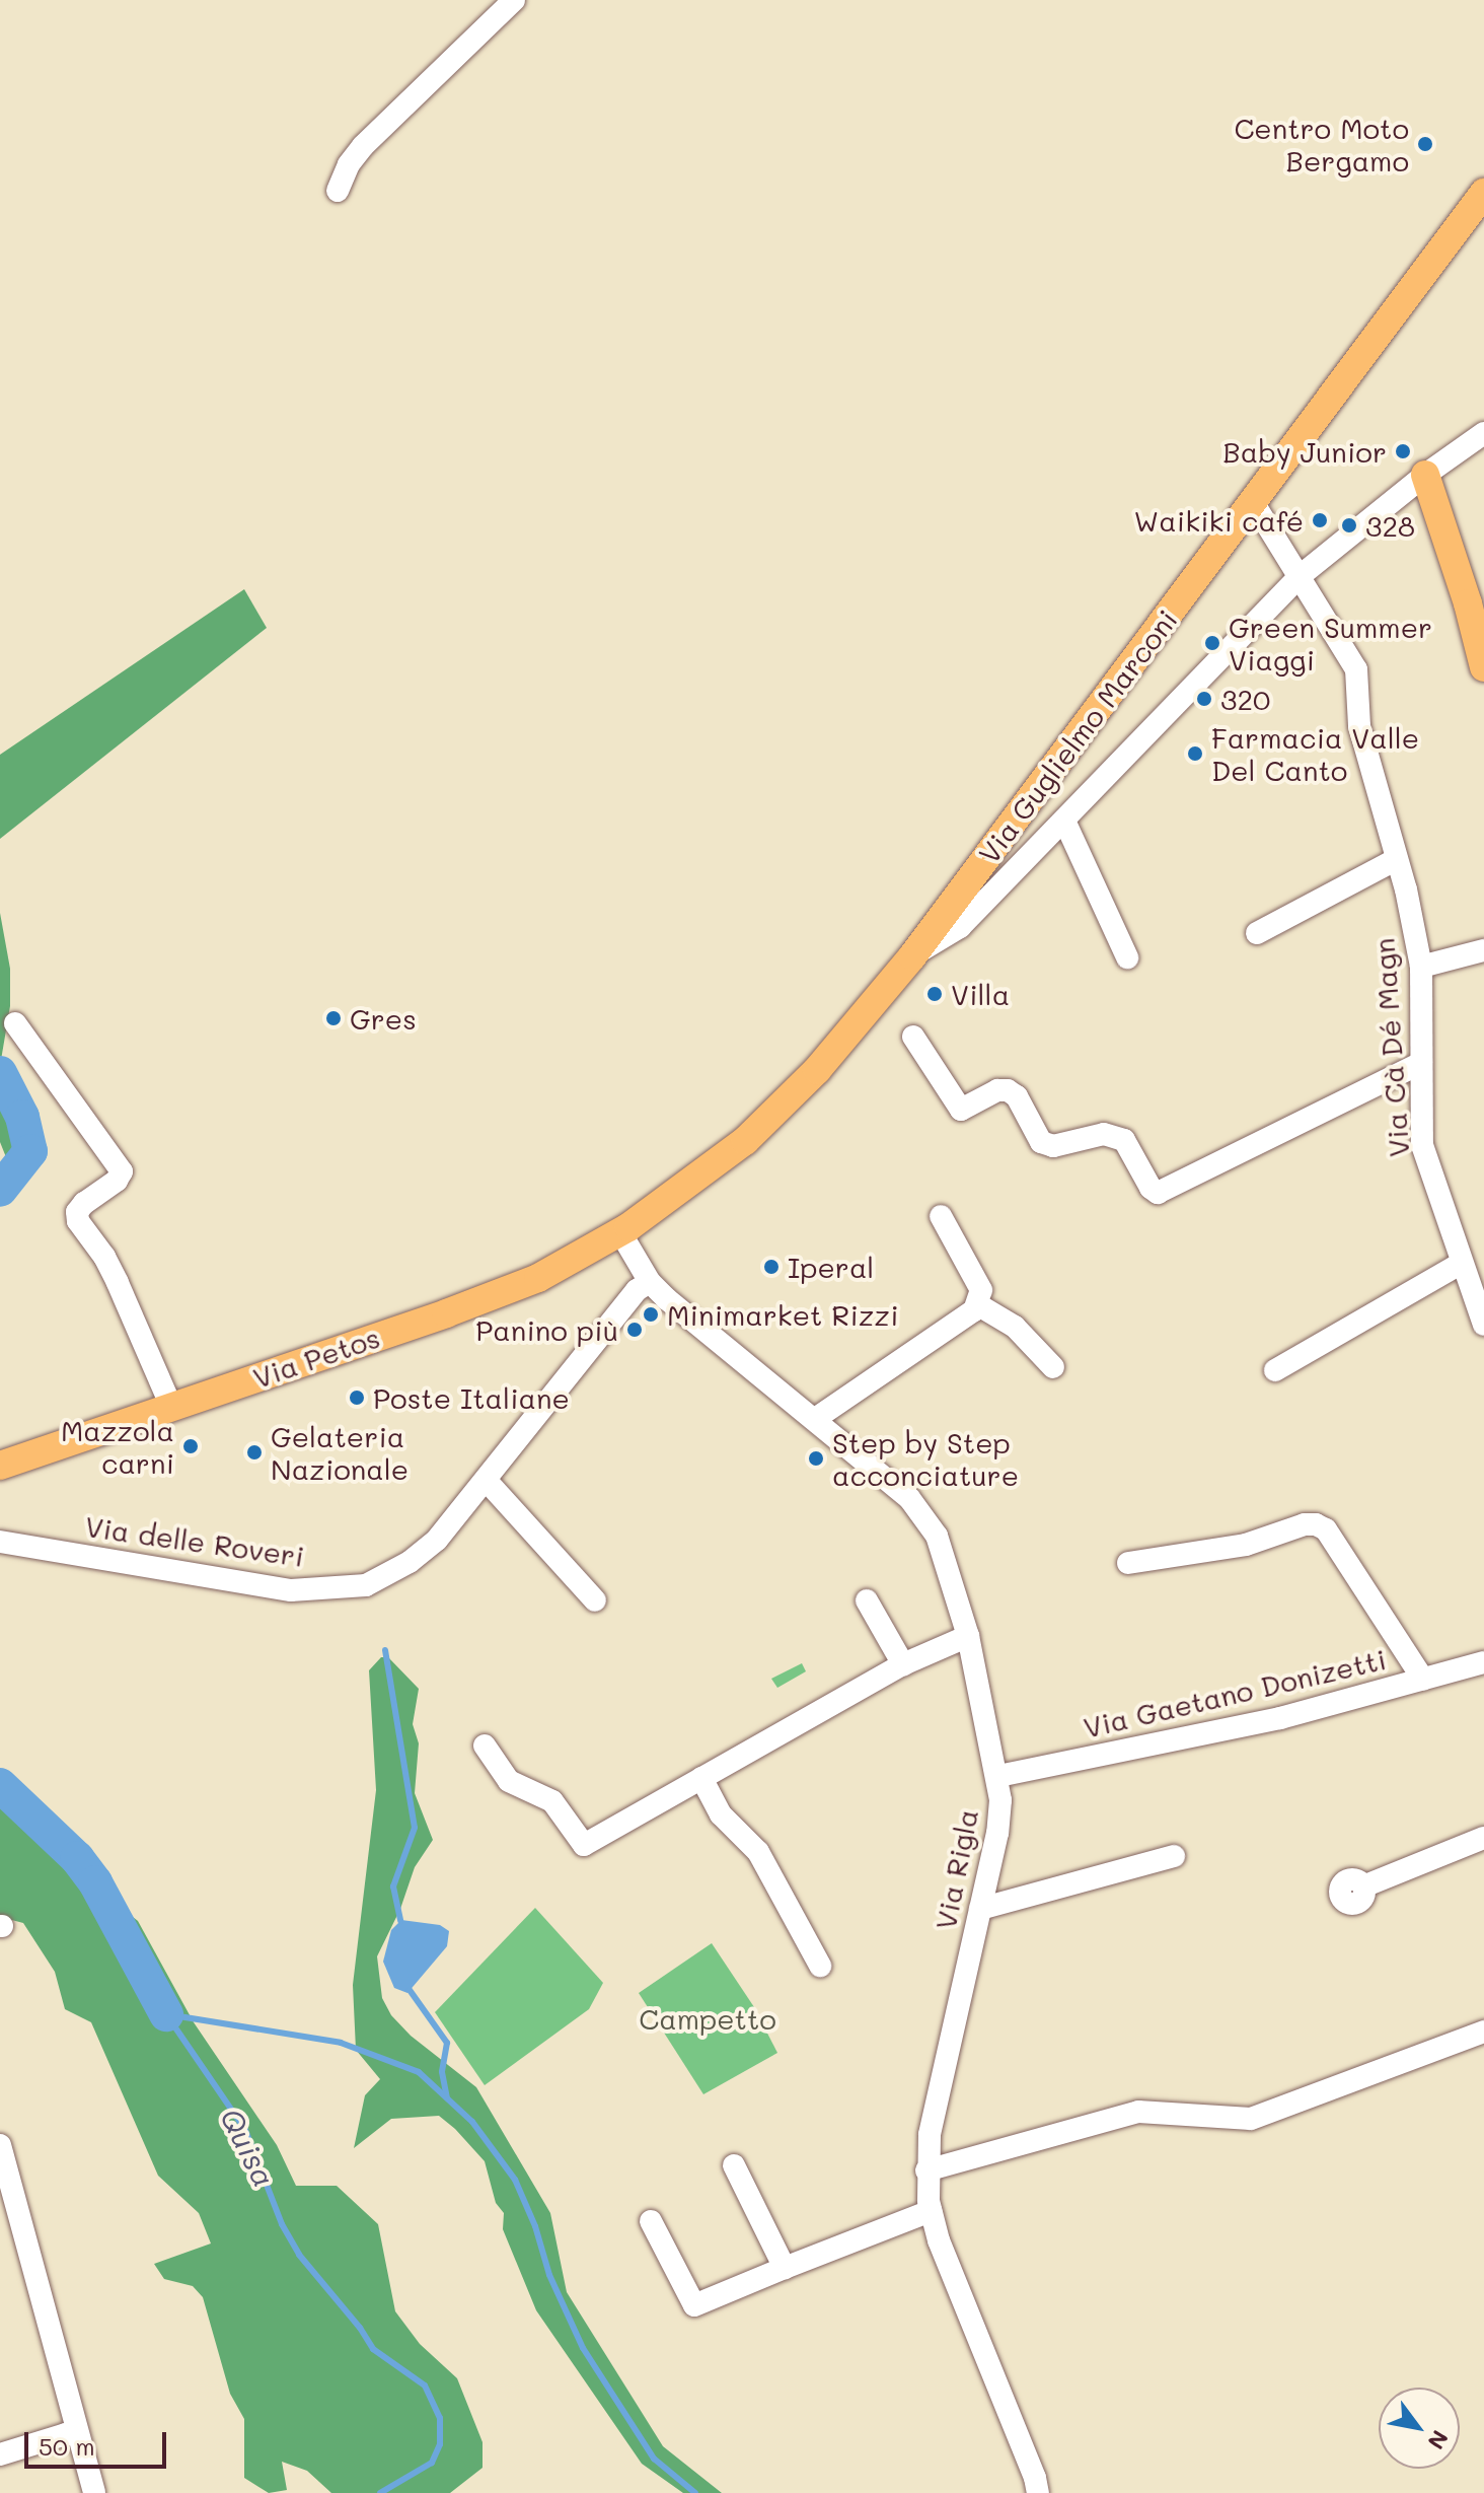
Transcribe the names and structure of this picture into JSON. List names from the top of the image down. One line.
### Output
{"streets":{"main road":["Via Guglielmo Marconi","Via Petos"],"street":["Via Cà Dé Magn","Via delle Roveri","Via Gaetano Donizetti","Via Rigla"]},"crossings":[["Via Guglielmo Marconi","Via Cà Dé Magn"],["Via Guglielmo Marconi","Via Petos"],["Via Guglielmo Marconi","Via Rigla"],["Via Petos","Via Rigla"],["Via delle Roveri","Via Rigla"],["Via Gaetano Donizetti","Via Rigla"]],"water":["Quisa"],"parks":["Campetto"],"places":["Centro Moto Bergamo","Baby Junior","Waikiki café","328","Green Summer Viaggi","320","Farmacia Valle Del Canto","Villa","Gres","Iperal","Minimarket Rizzi","Panino più","Poste Italiane","Mazzola carni","Gelateria Nazionale","Step by Step acconciature"],"scale_bar":"50 m","north":"bottom right"}
